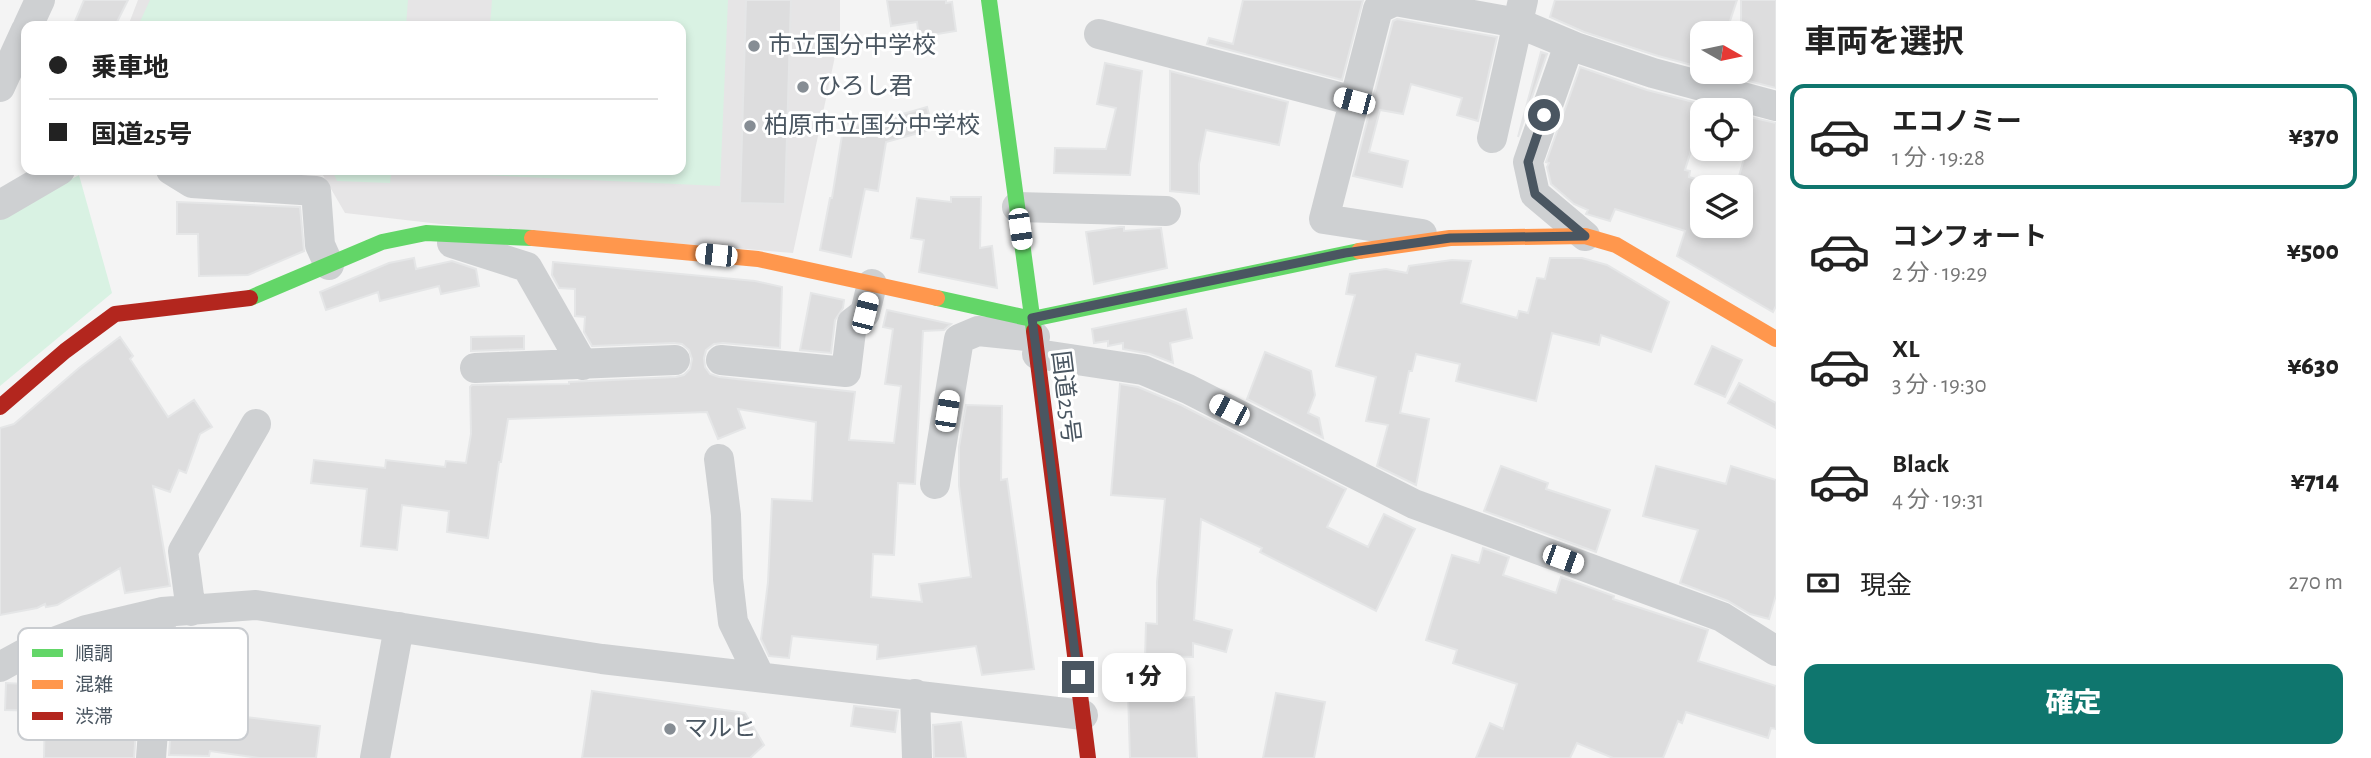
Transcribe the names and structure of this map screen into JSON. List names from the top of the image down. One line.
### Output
{"streets":{"main road":["国道25号"]},"places":["市立国分中学校","ひろし君","柏原市立国分中学校","マルヒ"],"legend":["順調","混雑","渋滞"],"north":"right","page":{"heading":"車両を選択","banner":["乗車地","国道25号"],"list":[{"name":"エコノミー","note":"1 分 · 19:28","value":"¥370"},{"name":"コンフォート","note":"2 分 · 19:29","value":"¥500"},{"name":"XL","note":"3 分 · 19:30","value":"¥630"},{"name":"Black","note":"4 分 · 19:31","value":"¥714"}],"pay":["現金","270 m"],"buttons":"確定","bubble":"1 分"}}
